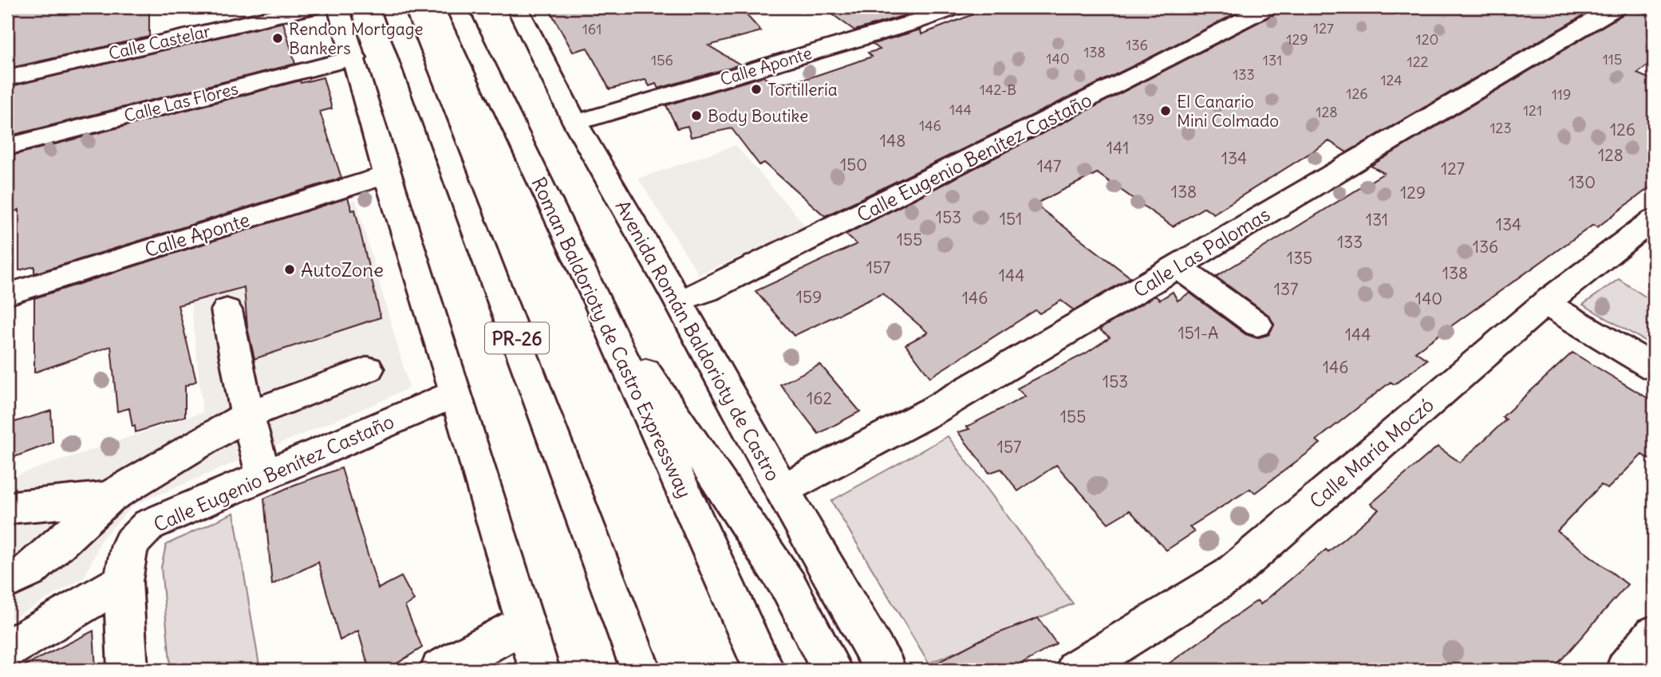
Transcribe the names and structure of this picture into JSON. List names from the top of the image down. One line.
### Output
{"streets":{"main road":["Calle Castelar","Calle Aponte","Calle Las Flores","Calle Eugenio Benítez Castaño","Calle Las Palomas","Roman Baldorioty de Castro Expressway","PR-26","Avenida Román Baldorioty de Castro","Calle María Moczó"]},"crossings":[["Calle Aponte","Avenida Román Baldorioty de Castro"],["Calle Eugenio Benítez Castaño","Avenida Román Baldorioty de Castro"],["Calle Las Palomas","Avenida Román Baldorioty de Castro"]],"places":["Rendon Mortgage Bankers","Tortillería","El Canario Mini Colmado","Body Boutike","AutoZone"],"house_numbers":["127","161","129","120","136","138","140","115","156","131","122","133","124","142-B","126","119","144","121","128","139","146","123","126","148","141","128","134","150","147","127","130","138","129","153","151","131","134","155","133","136","135","157","138","144","137","159","146","140","151-A","144","146","153","162","155","157"]}
